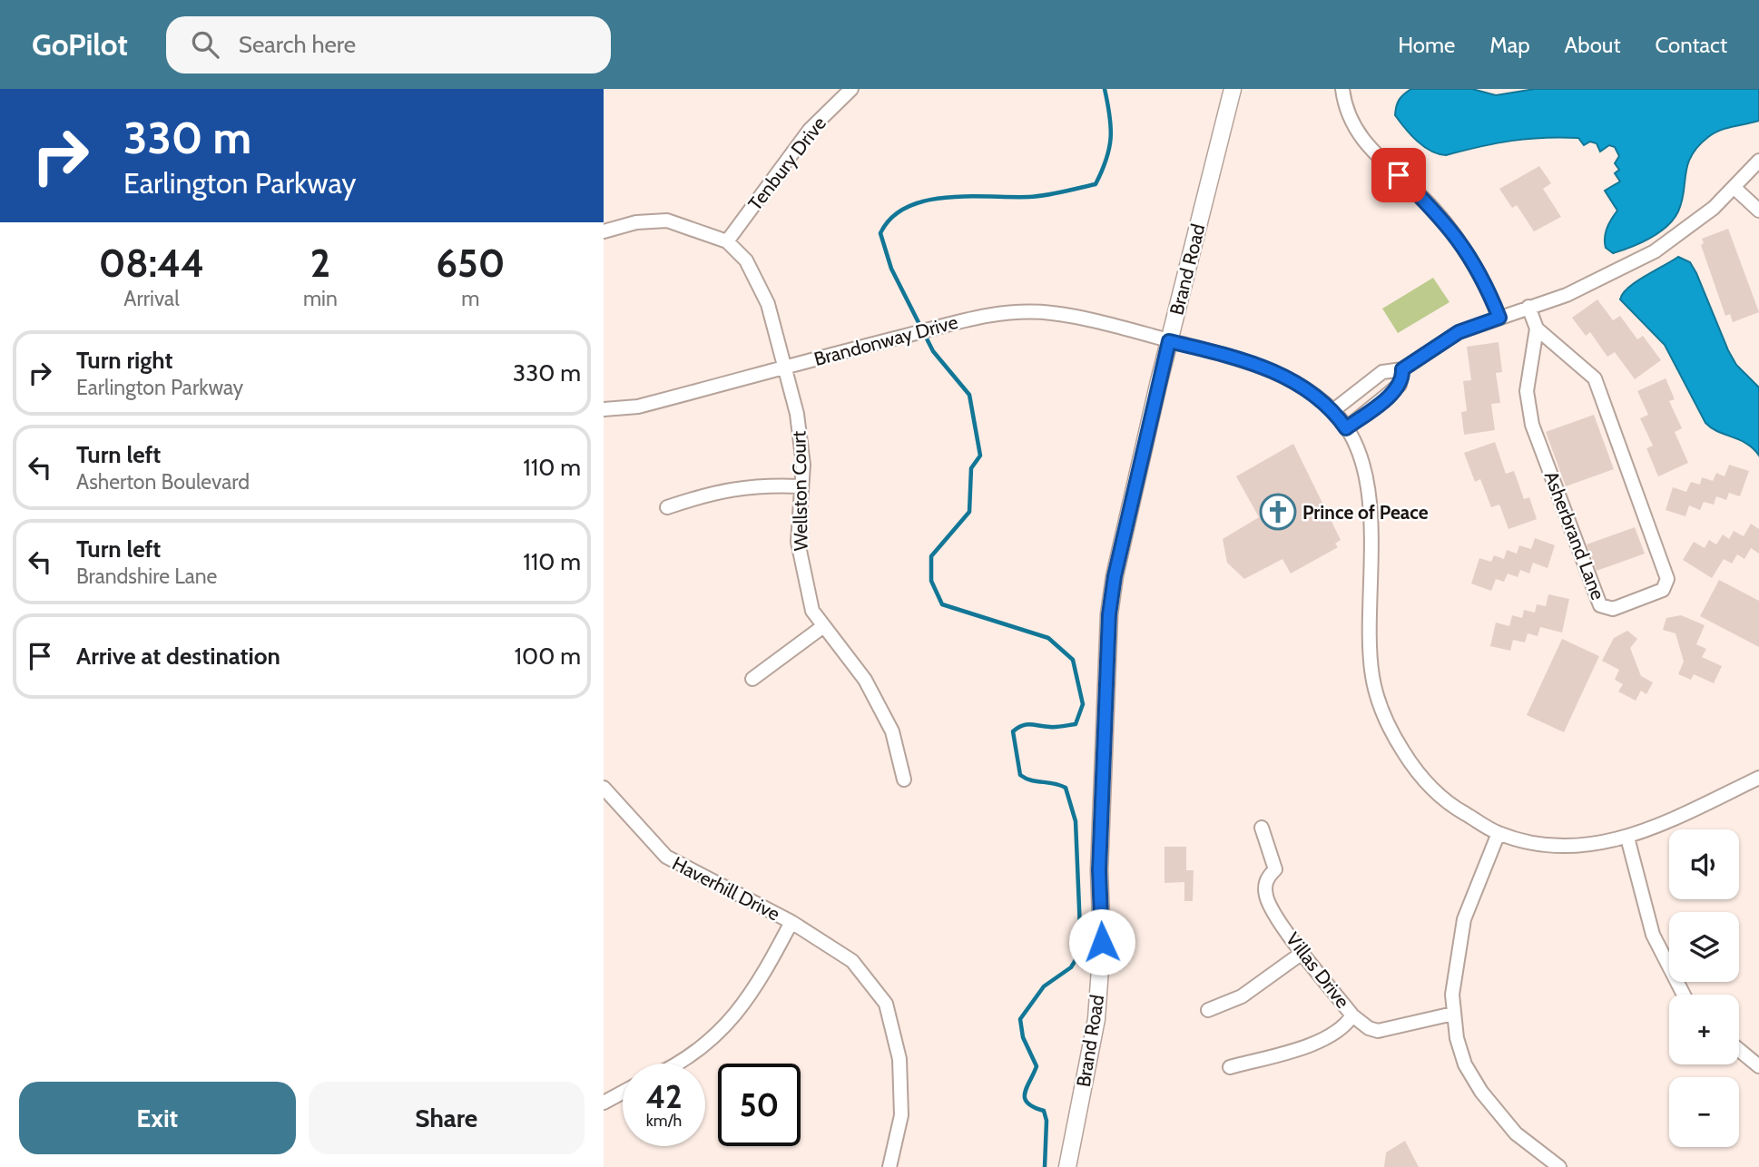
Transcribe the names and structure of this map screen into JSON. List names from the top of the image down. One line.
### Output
{"streets":{"main road":["Brand Road"],"street":["Tenbury Drive","Brandonway Drive","Wellston Court","Asherbrand Lane","Haverhill Drive","Villas Drive"]},"crossings":[["Tenbury Drive","Wellston Court"],["Brand Road","Brandonway Drive"],["Brandonway Drive","Wellston Court"]],"places":{"church":["Prince of Peace"]},"page":{"header":"GoPilot","search":"Search here","nav":["Home","Map","About","Contact"],"turn":["330 m","Earlington Parkway"],"eta":["08:44","Arrival","2","min","650","m"],"list":[{"name":"Turn right","note":"Earlington Parkway","value":"330 m"},{"name":"Turn left","note":"Asherton Boulevard","value":"110 m"},{"name":"Turn left","note":"Brandshire Lane","value":"110 m"},{"name":"Arrive at destination","value":"100 m"}],"map_buttons":["+","−"],"speed":"42 km/h","limit":"50","buttons":["Exit","Share"]}}
